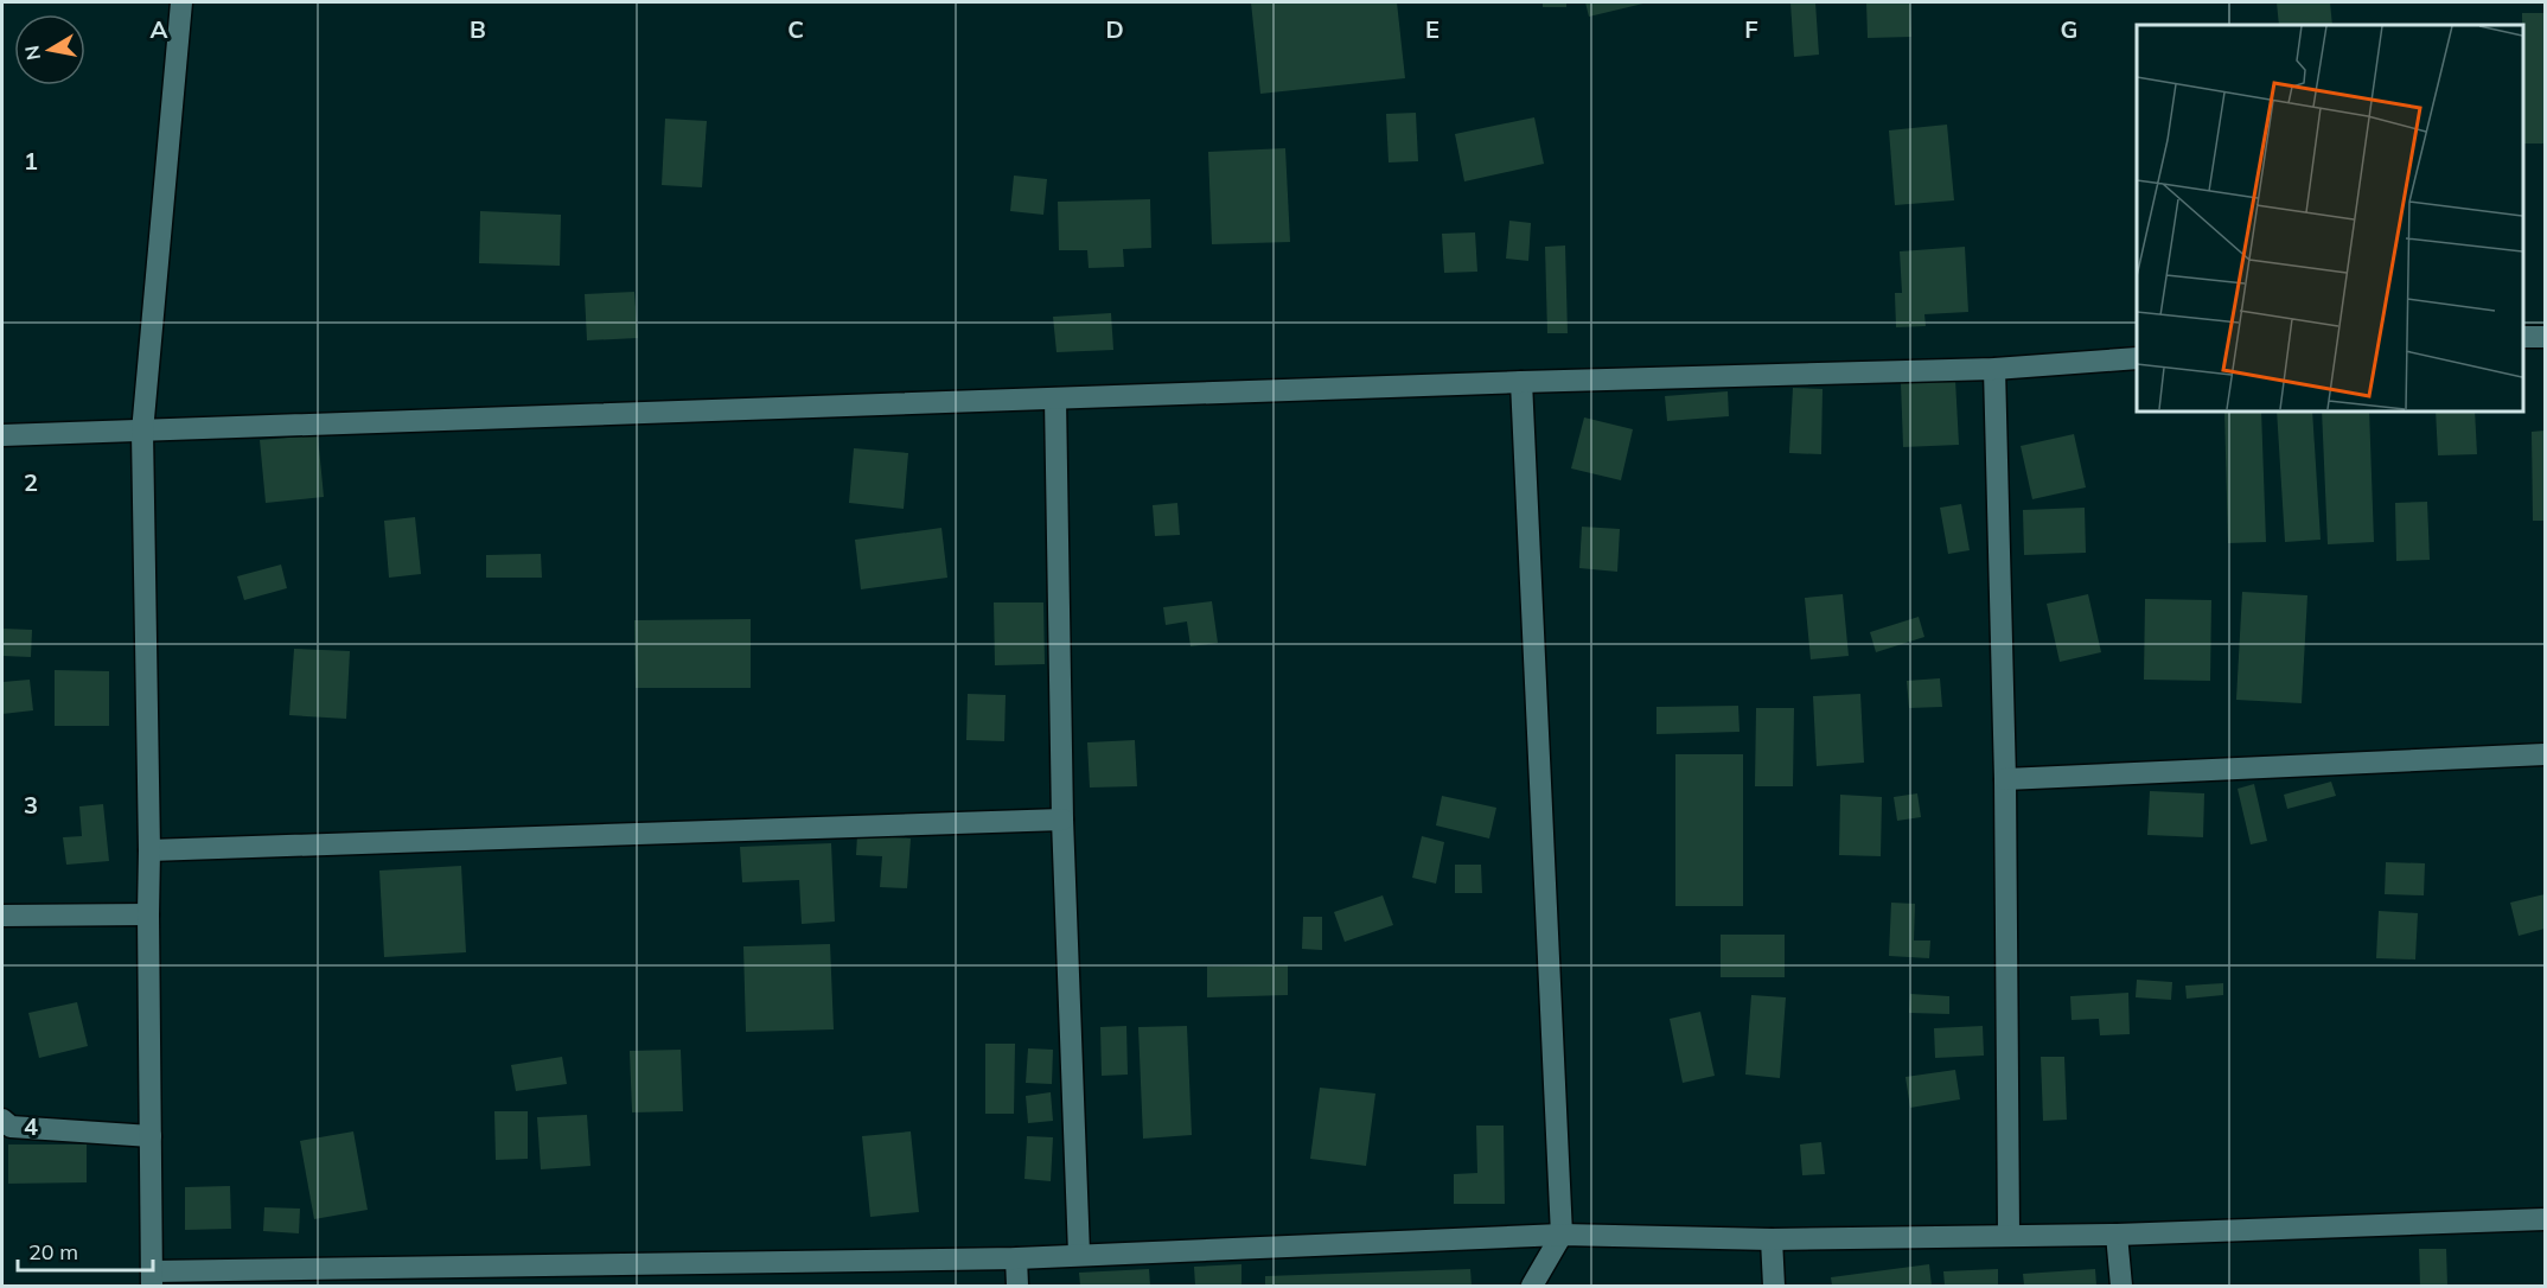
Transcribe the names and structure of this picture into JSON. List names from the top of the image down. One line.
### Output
{"scale_bar":"20 m","north":"left","grid":{"columns":["A","B","C","D","E","F","G"],"rows":["1","2","3","4"]}}
